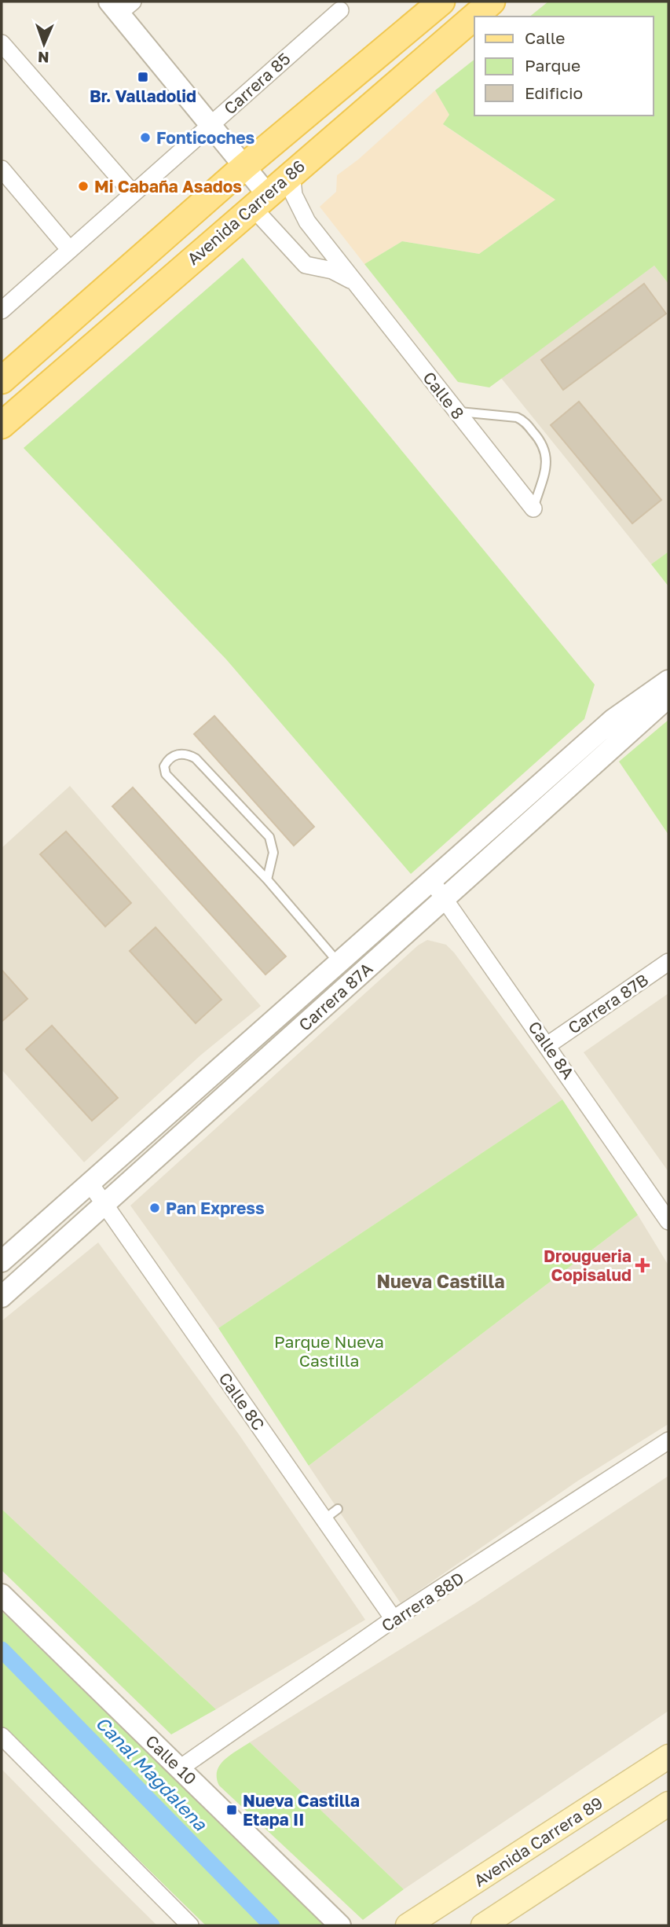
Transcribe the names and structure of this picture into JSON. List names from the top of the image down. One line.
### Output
{"streets":{"main road":["Avenida Carrera 86","Avenida Carrera 89"],"street":["Carrera 85","Calle 8","Carrera 87A","Carrera 87B","Calle 8A","Calle 8C","Carrera 88D","Calle 10"]},"crossings":[["Avenida Carrera 86","Calle 8"],["Carrera 87A","Calle 8A"],["Carrera 87A","Calle 8C"],["Carrera 87B","Calle 8A"],["Calle 8C","Carrera 88D"],["Carrera 88D","Calle 10"]],"districts":["Nueva Castilla"],"water":["Canal Magdalena"],"parks":["Parque Nueva Castilla"],"places":{"transit":["Br. Valladolid","Nueva Castilla Etapa II"],"other":["Fonticoches","Mi Cabaña Asados","Pan Express"],"health":["Drougueria Copisalud"]},"legend":["Calle","Parque","Edificio"],"north":"bottom"}
